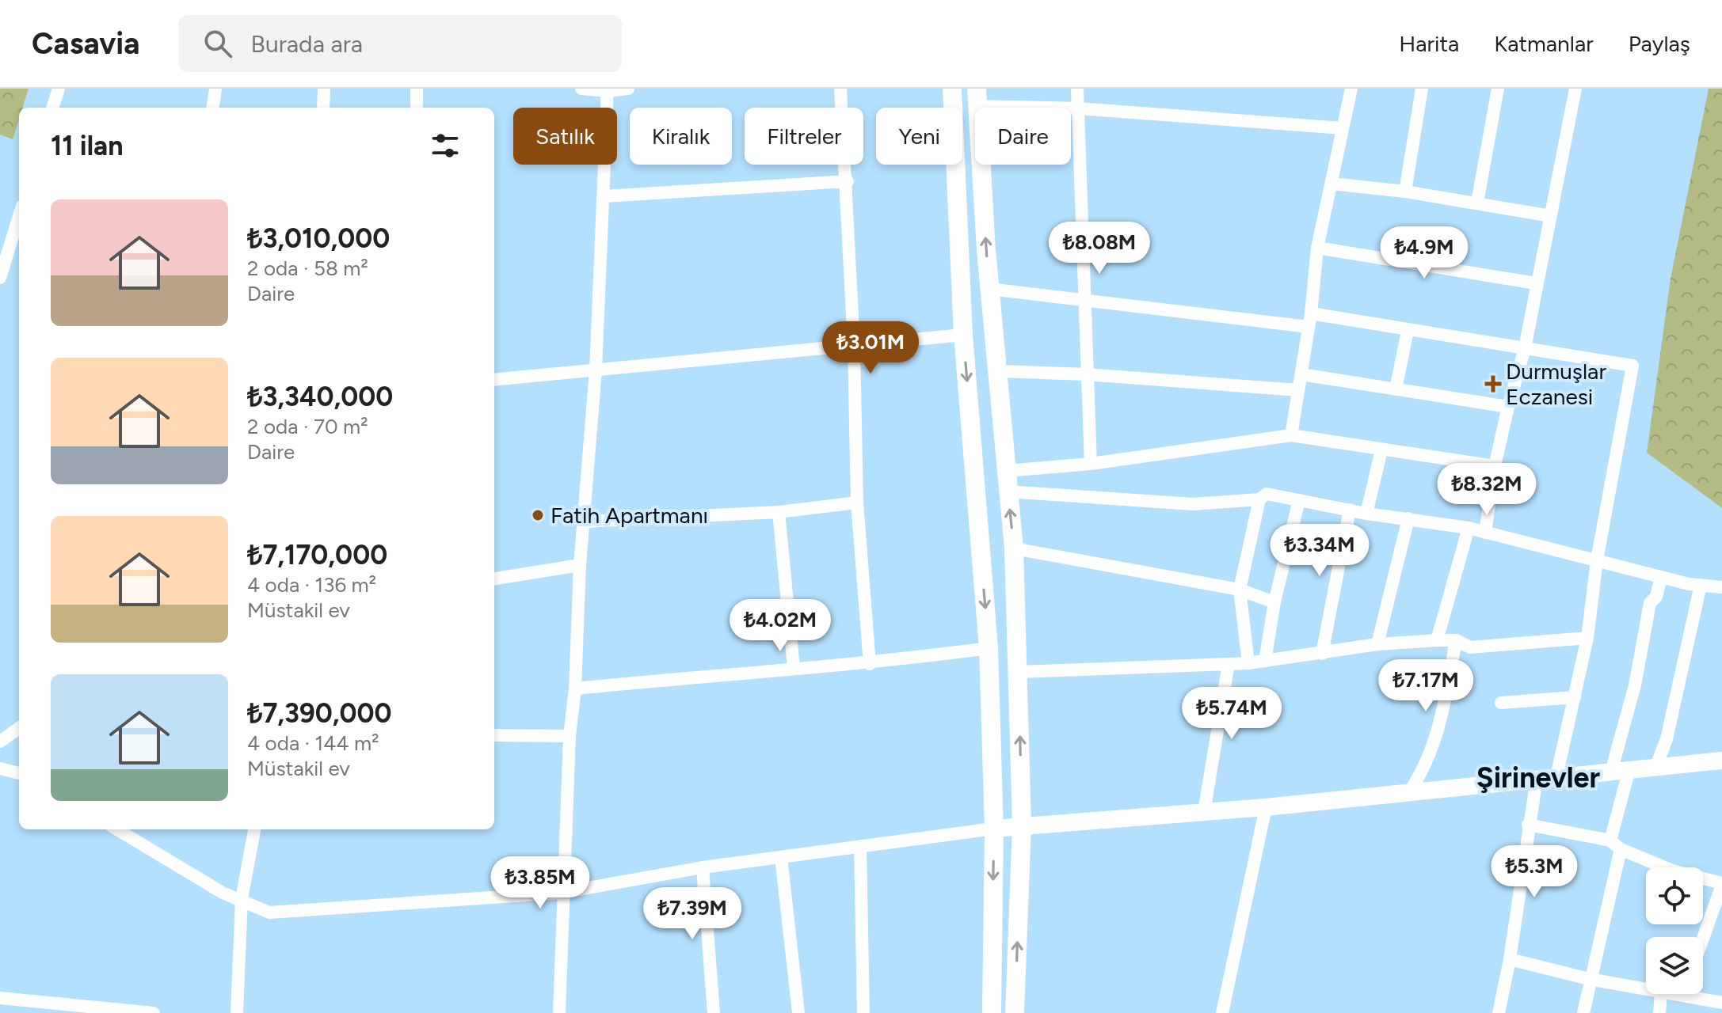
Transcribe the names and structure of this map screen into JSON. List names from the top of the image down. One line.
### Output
{"districts":["Şirinevler"],"places":{"health":["Durmuşlar Eczanesi"],"other":["Fatih Apartmanı"]},"page":{"header":"Casavia","search":"Burada ara","nav":["Harita","Katmanlar","Paylaş"],"chip":["Satılık","Kiralık","Filtreler","Yeni","Daire"],"heading":"11 ilan","list":[{"name":"₺3,010,000","note":"2 oda · 58 m² · Daire"},{"name":"₺3,340,000","note":"2 oda · 70 m² · Daire"},{"name":"₺7,170,000","note":"4 oda · 136 m² · Müstakil ev"},{"name":"₺7,390,000","note":"4 oda · 144 m² · Müstakil ev"}],"price":["₺8.08M","₺4.9M","₺3.01M","₺8.32M","₺3.34M","₺4.02M","₺7.17M","₺5.74M","₺5.3M","₺3.85M","₺7.39M"]}}
